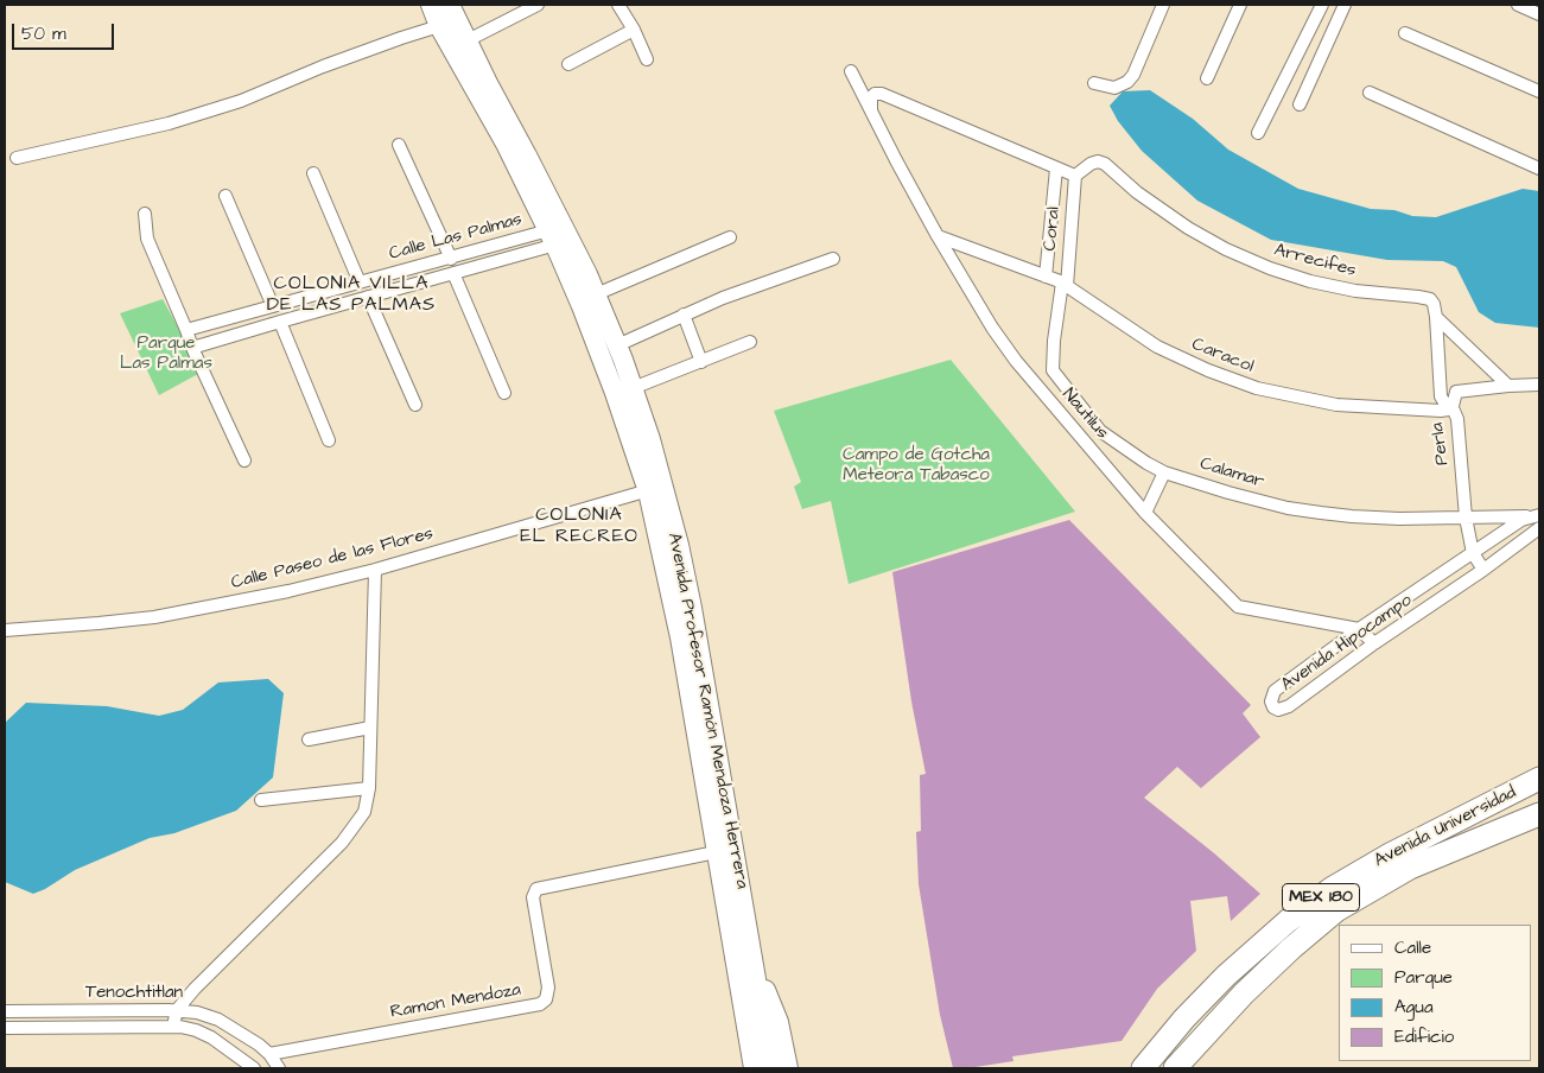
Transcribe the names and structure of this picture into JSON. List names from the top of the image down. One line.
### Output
{"streets":{"highway":["Avenida Universidad","MEX 180"],"main road":["Avenida Profesor Ramón Mendoza Herrera"],"street":["Coral","Calle Las Palmas","Arrecifes","Caracol","Nautilus","Perla","Calamar","Calle Paseo de las Flores","Avenida Hipocampo","Tenochtitlan","Ramon Mendoza"]},"crossings":[["Coral","Arrecifes"],["Coral","Caracol"],["Coral","Calamar"],["Calle Las Palmas","Avenida Profesor Ramón Mendoza Herrera"],["Arrecifes","Perla"],["Caracol","Nautilus"],["Caracol","Perla"],["Caracol","Calamar"],["Nautilus","Avenida Hipocampo"],["Perla","Calamar"],["Perla","Avenida Hipocampo"],["Calamar","Avenida Hipocampo"],["Calle Paseo de las Flores","Avenida Profesor Ramón Mendoza Herrera"],["Avenida Profesor Ramón Mendoza Herrera","Ramon Mendoza"],["Tenochtitlan","Ramon Mendoza"]],"districts":["COLONIA VILLA DE LAS PALMAS","COLONIA EL RECREO"],"parks":["Parque Las Palmas","Campo de Gotcha Meteora Tabasco"],"legend":["Calle","Parque","Agua","Edificio"],"scale_bar":"50 m"}
